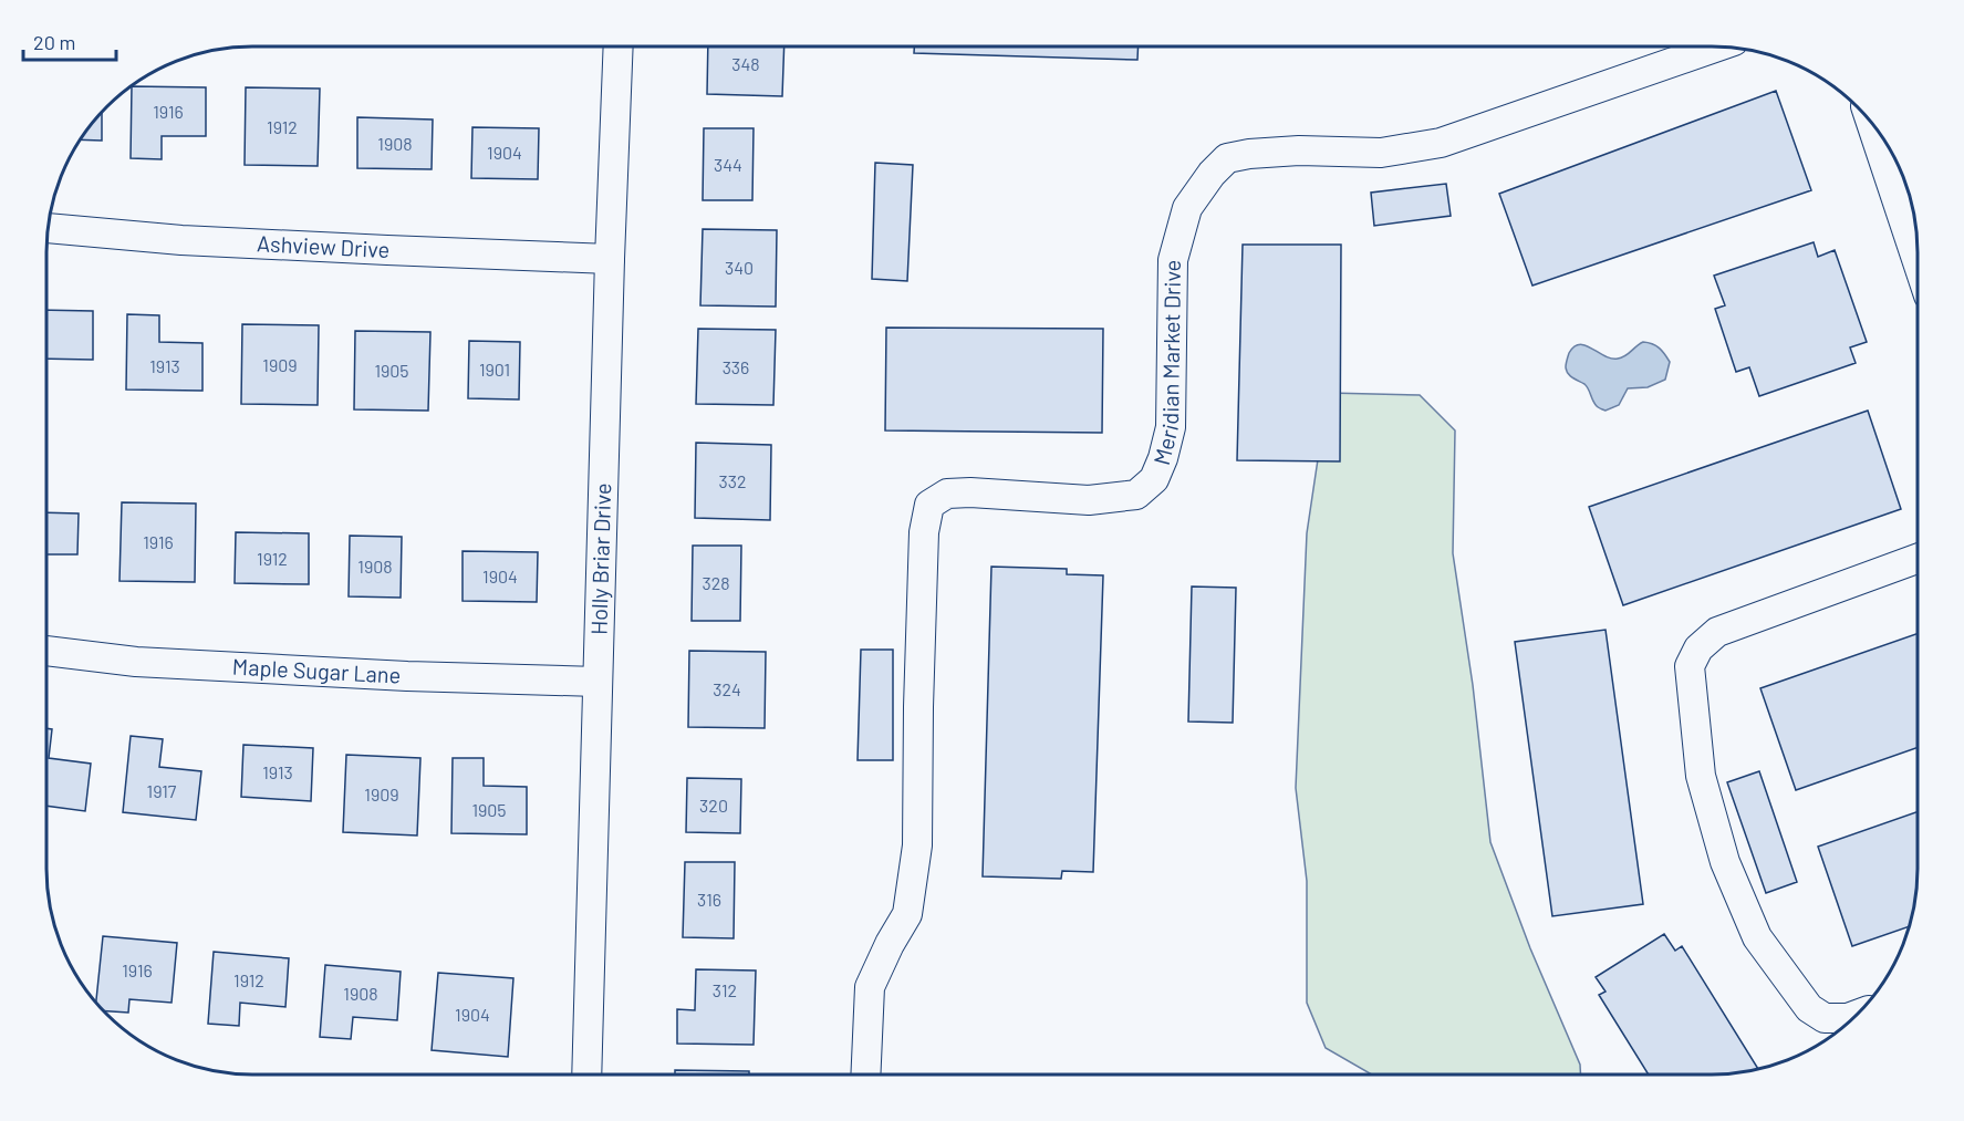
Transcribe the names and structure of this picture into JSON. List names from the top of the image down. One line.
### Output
{"streets":{"street":["Ashview Drive","Meridian Market Drive","Holly Briar Drive","Maple Sugar Lane"]},"crossings":[["Ashview Drive","Holly Briar Drive"],["Holly Briar Drive","Maple Sugar Lane"]],"house_numbers":["348","1916","1912","1908","1904","344","340","1909","1913","336","1901","1905","332","1916","1912","1908","1904","328","324","1913","1917","1909","320","1905","316","1916","1912","312","1908","1904"],"scale_bar":"20 m"}
